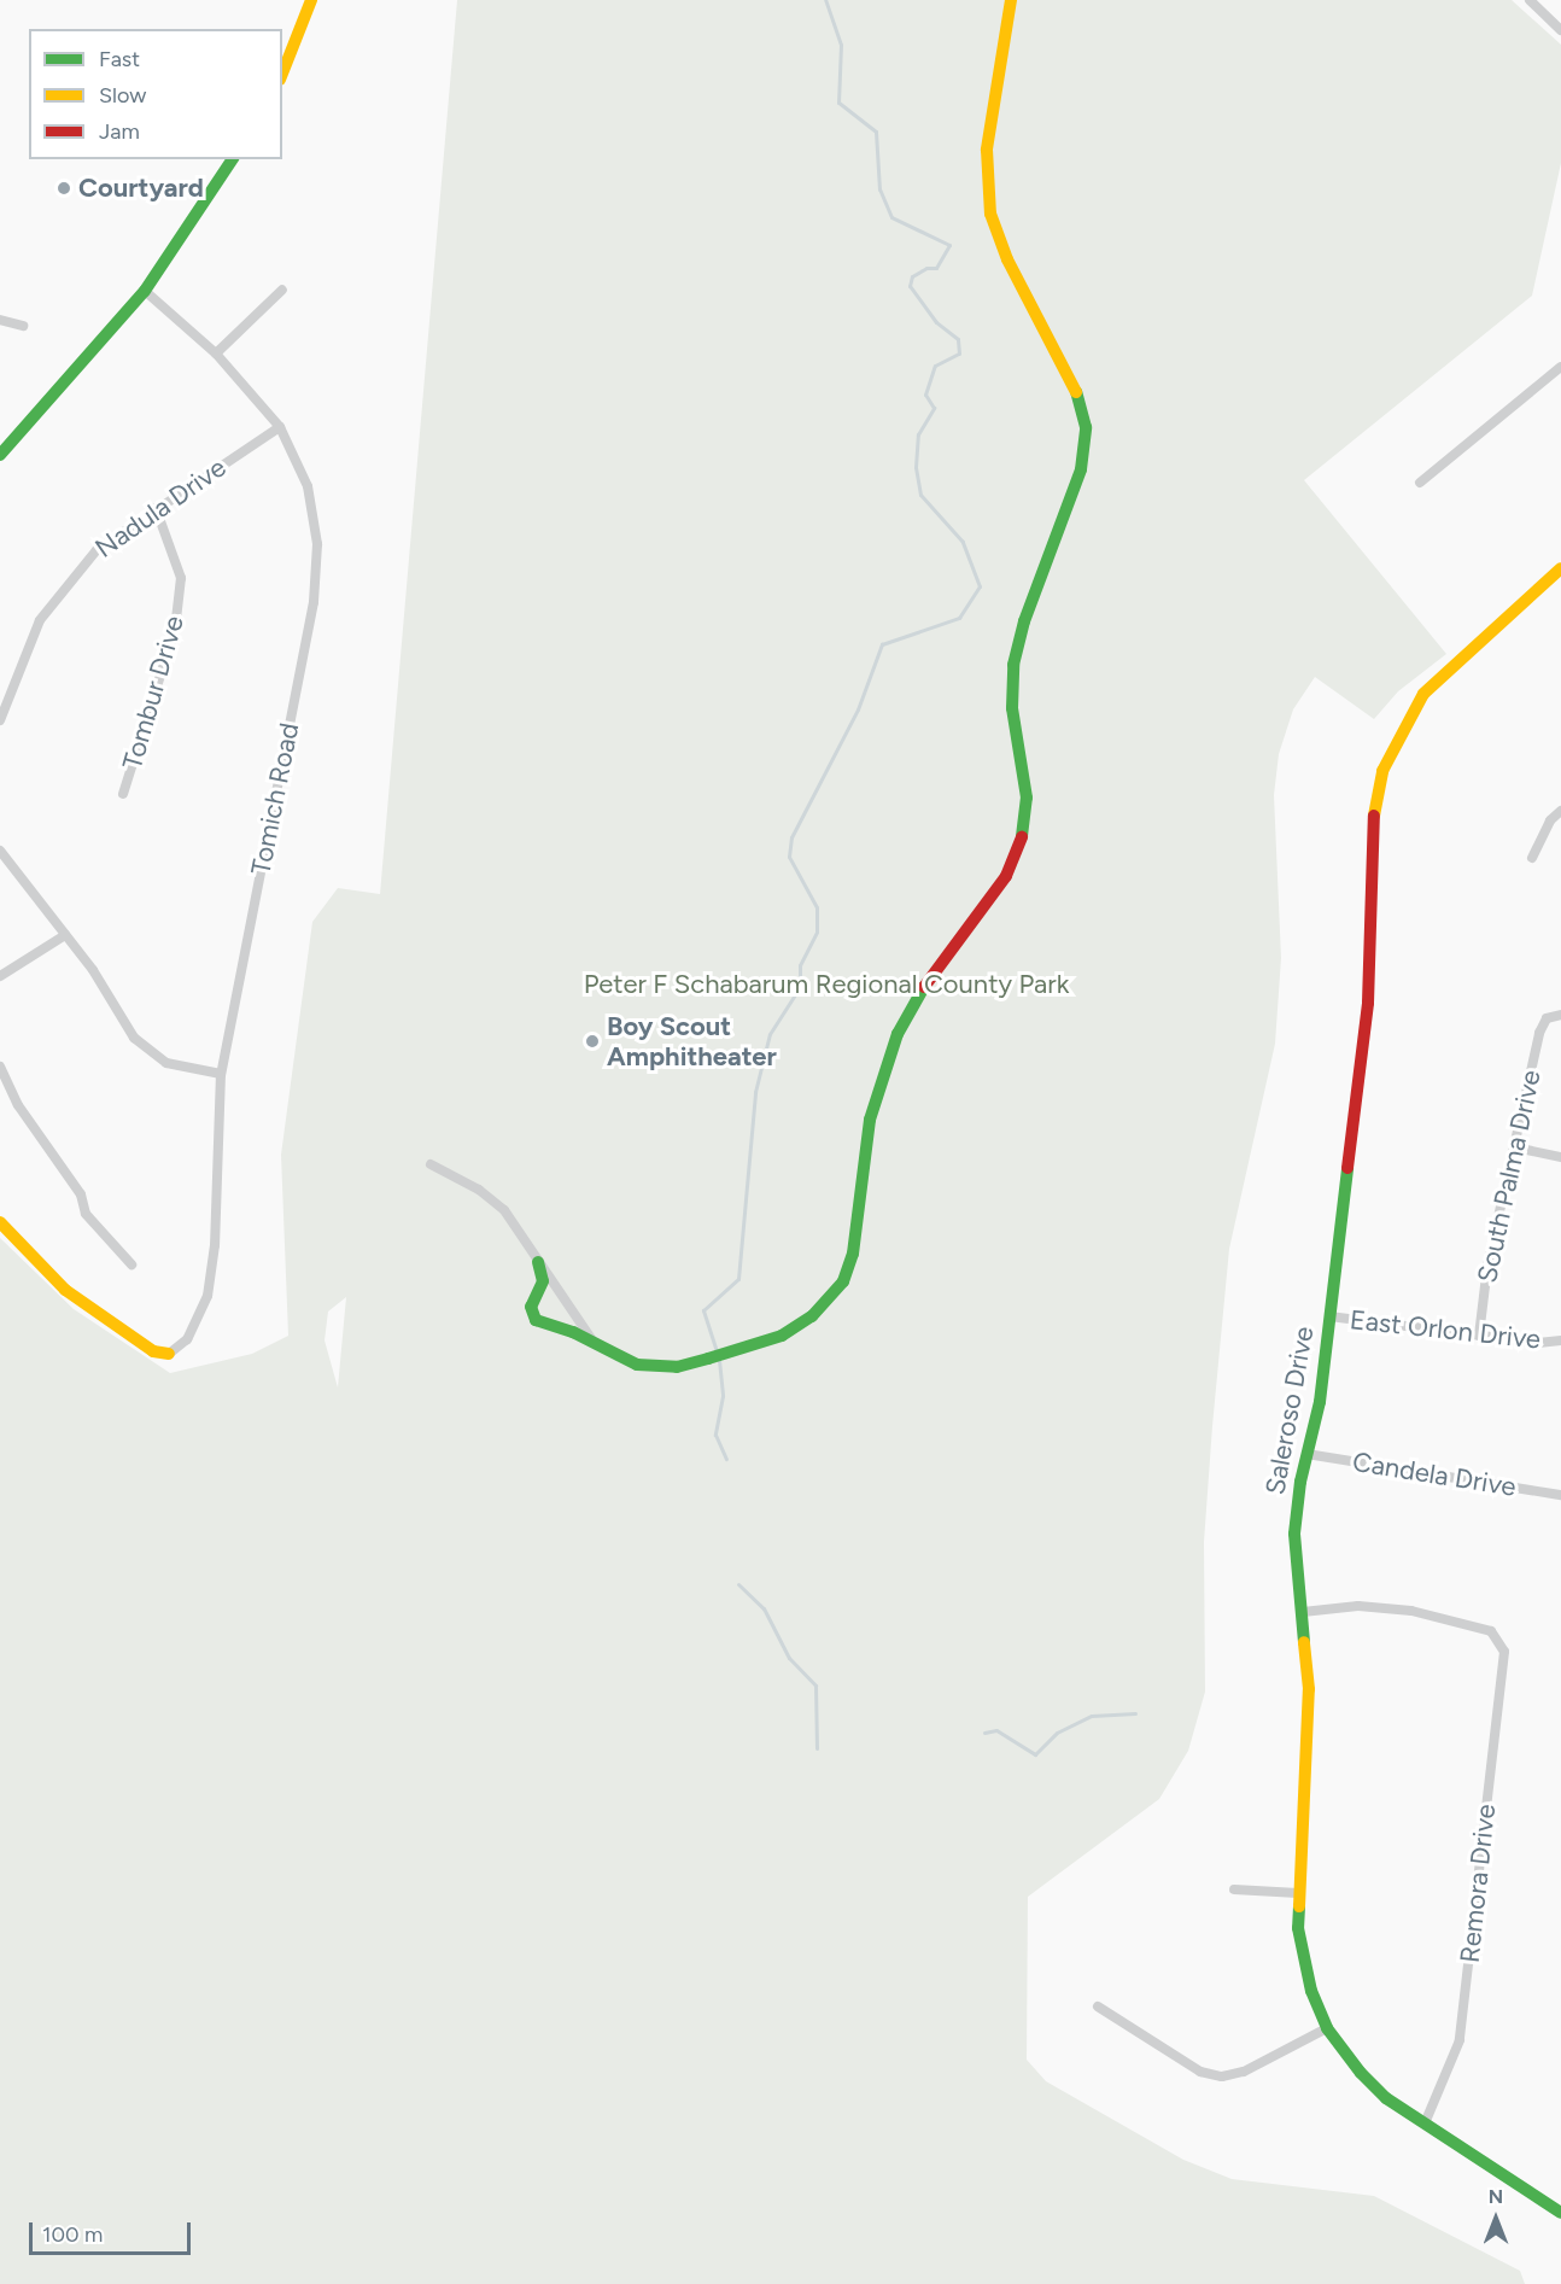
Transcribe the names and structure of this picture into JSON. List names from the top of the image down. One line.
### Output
{"streets":{"street":["Nadula Drive","Tombur Drive","Tomich Road","South Palma Drive","East Orlon Drive","Saleroso Drive","Candela Drive","Remora Drive"]},"crossings":[["Nadula Drive","Tombur Drive"],["Nadula Drive","Tomich Road"],["South Palma Drive","East Orlon Drive"],["East Orlon Drive","Saleroso Drive"],["Saleroso Drive","Candela Drive"],["Saleroso Drive","Remora Drive"]],"parks":["Peter F Schabarum Regional County Park"],"places":["Courtyard","Boy Scout Amphitheater"],"legend":["Fast","Slow","Jam"],"scale_bar":"100 m","north":"top"}
